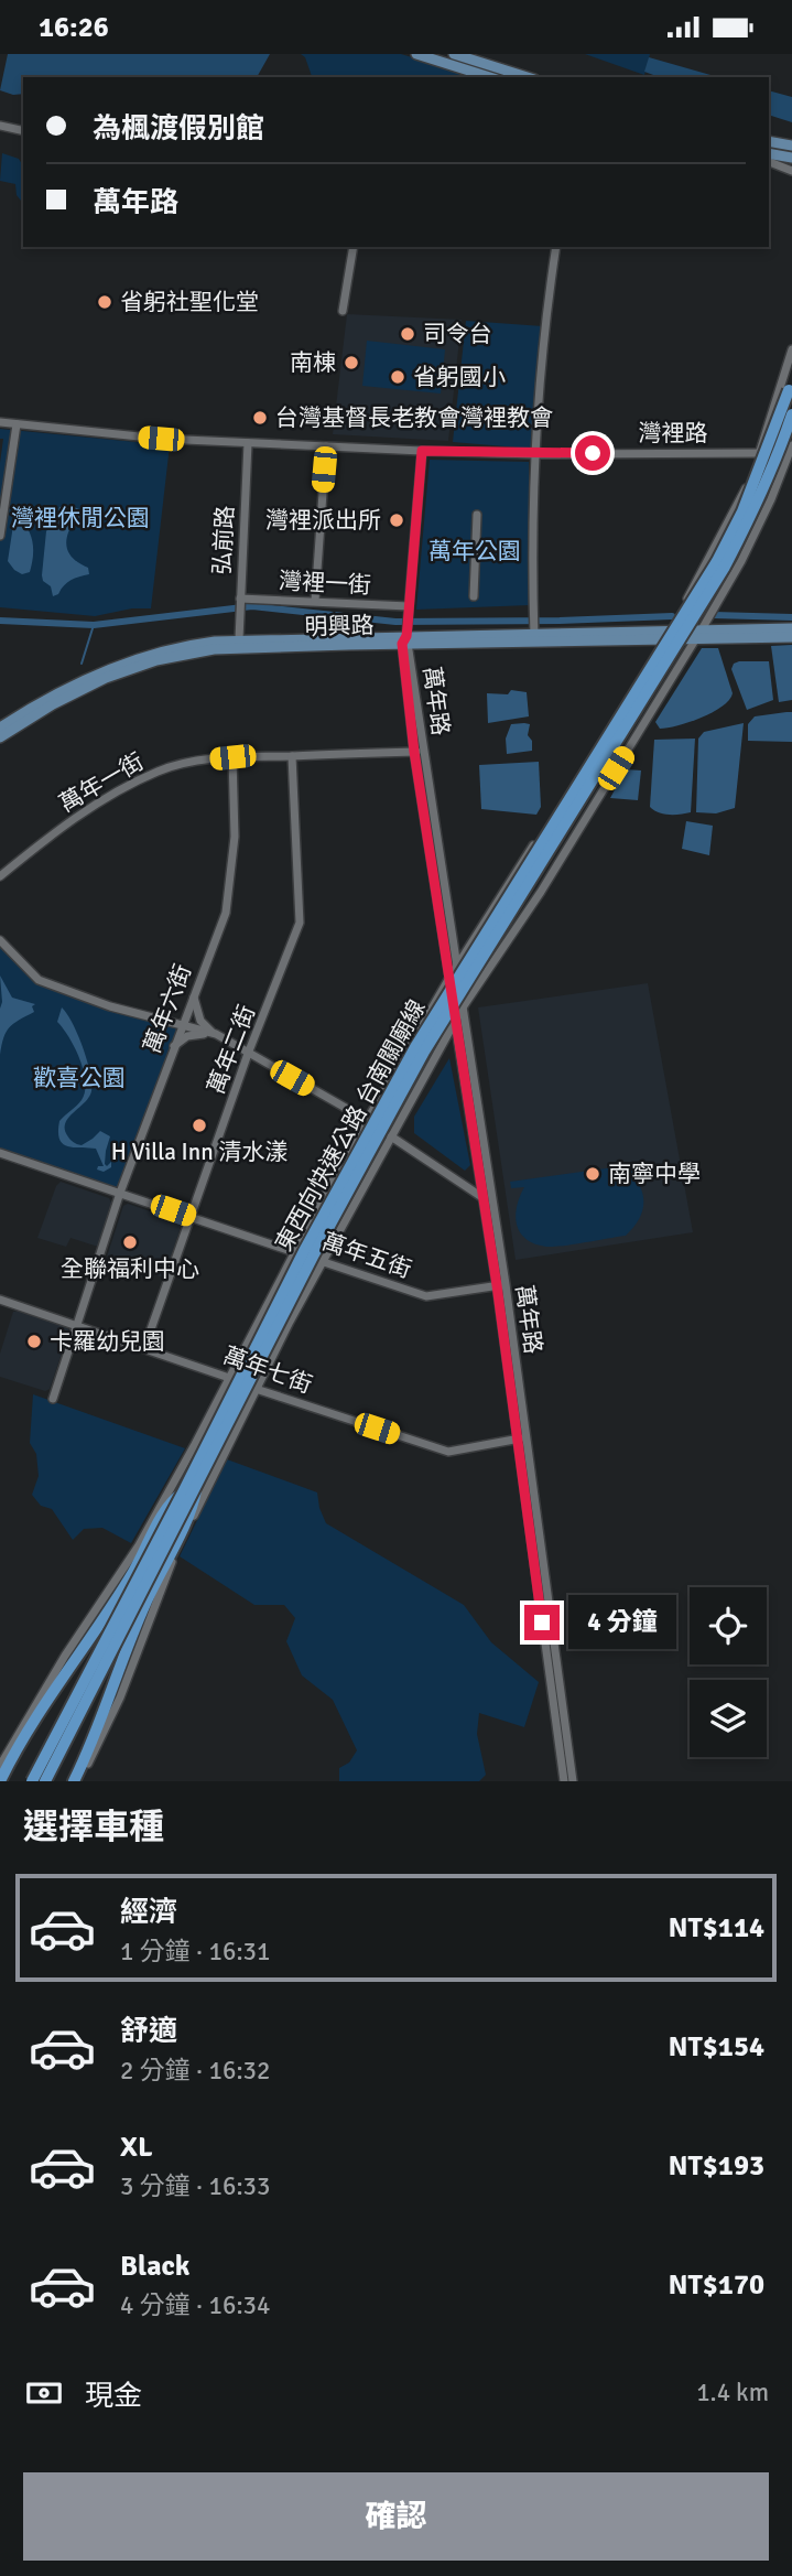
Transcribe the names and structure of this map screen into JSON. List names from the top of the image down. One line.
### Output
{"streets":{"highway":["東西向快速公路 台南關廟線"],"main road":["明興路"],"street":["灣裡路","弘前路","灣裡一街","萬年路","萬年一街","萬年六街","萬年二街","萬年五街","萬年七街"]},"crossings":[["灣裡路","弘前路"],["灣裡路","萬年路"],["弘前路","灣裡一街"],["弘前路","明興路"],["灣裡一街","萬年路"],["明興路","萬年路"],["萬年路","萬年一街"],["萬年路","萬年五街"],["萬年路","萬年七街"],["萬年一街","萬年六街"],["萬年一街","萬年二街"],["萬年六街","萬年五街"],["萬年六街","萬年七街"],["萬年二街","萬年五街"],["萬年二街","萬年七街"]],"parks":["灣裡休閒公園","萬年公園","歡喜公園"],"places":["省躬社聖化堂","司令台","南棟","省躬國小","台灣基督長老教會灣裡教會","灣裡派出所","H Villa Inn 清水漾","南寧中學","全聯福利中心","卡羅幼兒園"],"page":{"status":"16:26","banner":["為楓渡假別館","萬年路"],"bubble":"4 分鐘","heading":"選擇車種","list":[{"name":"經濟","note":"1 分鐘 · 16:31","value":"NT$114"},{"name":"舒適","note":"2 分鐘 · 16:32","value":"NT$154"},{"name":"XL","note":"3 分鐘 · 16:33","value":"NT$193"},{"name":"Black","note":"4 分鐘 · 16:34","value":"NT$170"}],"pay":["現金","1.4 km"],"buttons":"確認"}}
